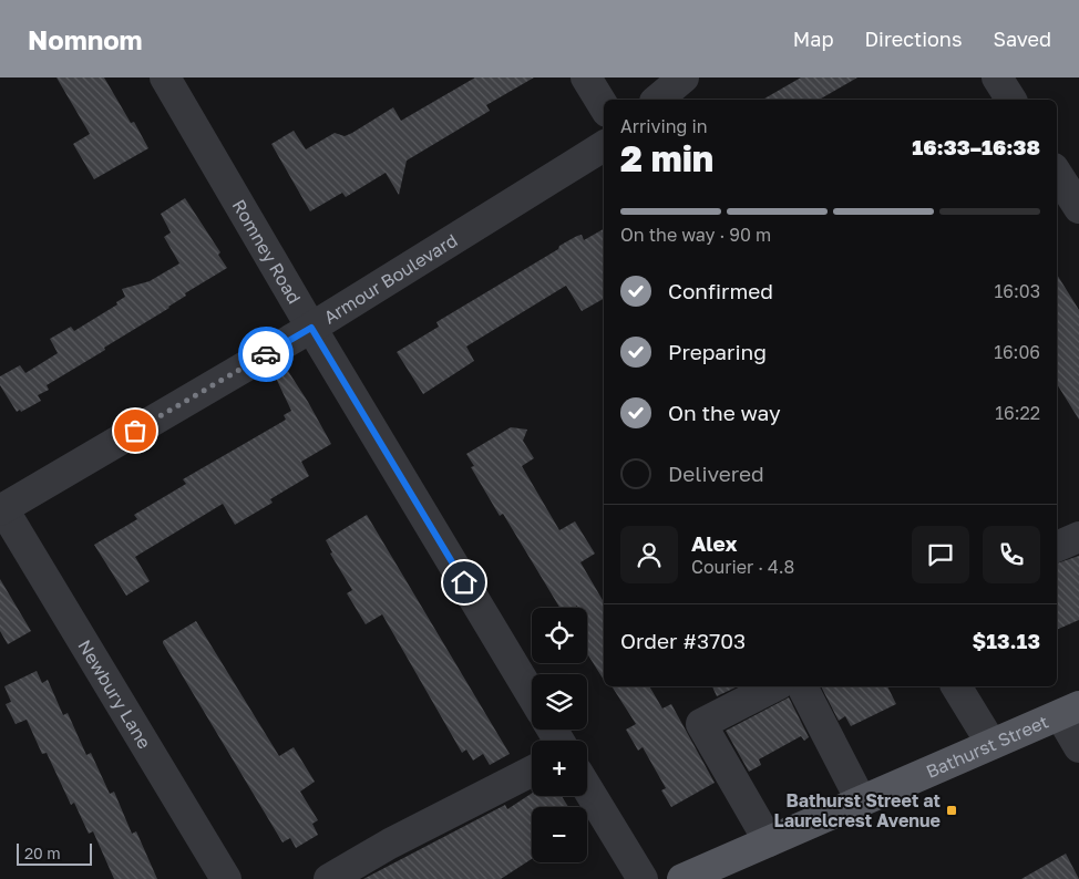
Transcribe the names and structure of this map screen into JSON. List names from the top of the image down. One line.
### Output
{"streets":{"main road":["Bathurst Street"],"street":["Romney Road","Armour Boulevard","Newbury Lane"]},"crossings":[["Romney Road","Armour Boulevard"],["Armour Boulevard","Newbury Lane"]],"places":{"transit":["Bathurst Street at Laurelcrest Avenue"]},"scale_bar":"20 m","page":{"header":"Nomnom","nav":["Map","Directions","Saved"],"heading":["2 min","Arriving in","16:33–16:38"],"panel":["Alex","Courier · 4.8","Order #3703","$13.13"],"bar":"On the way · 90 m","list":[["Confirmed","16:03"],["Preparing","16:06"],["On the way","16:22"],"Delivered"],"map_buttons":["+","−"],"scale":"20 m"}}
